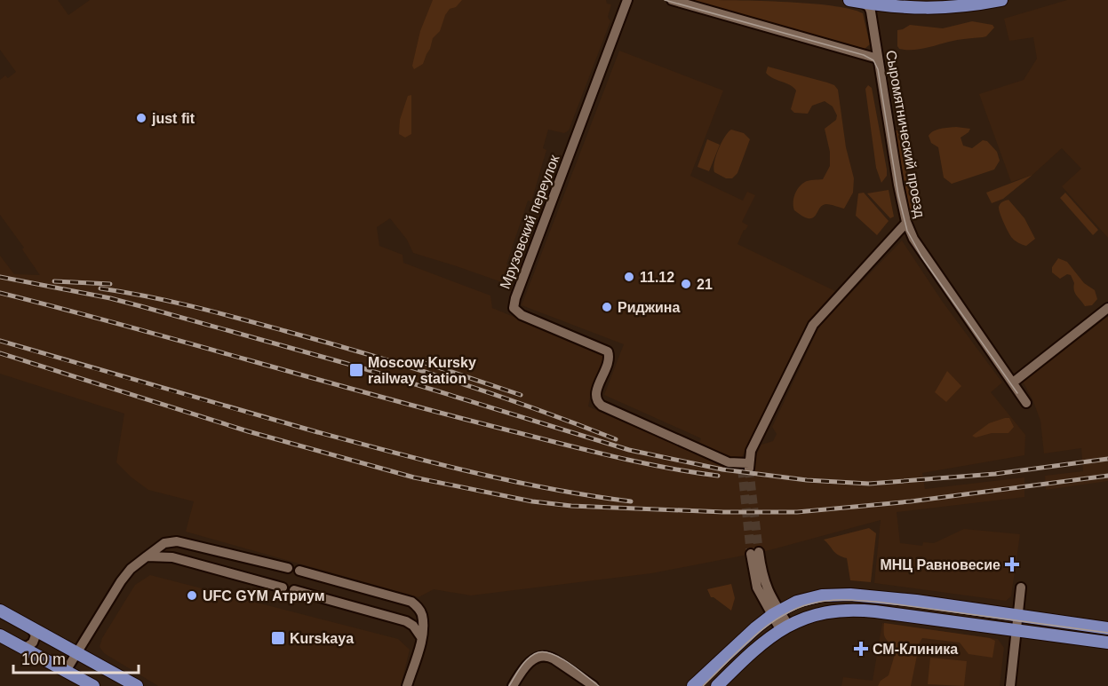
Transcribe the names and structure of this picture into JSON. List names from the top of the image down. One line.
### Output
{"streets":{"street":["Сыромятнический проезд","Мрузовский переулок"]},"crossings":[["Сыромятнический проезд","Мрузовский переулок"]],"places":{"other":["just fit","11.12","21","Риджина","UFC GYM Атриум"],"transit":["Moscow Kursky railway station","Kurskaya"],"health":["МНЦ Равновесие","СМ-Клиника"]},"scale_bar":"100 m"}
